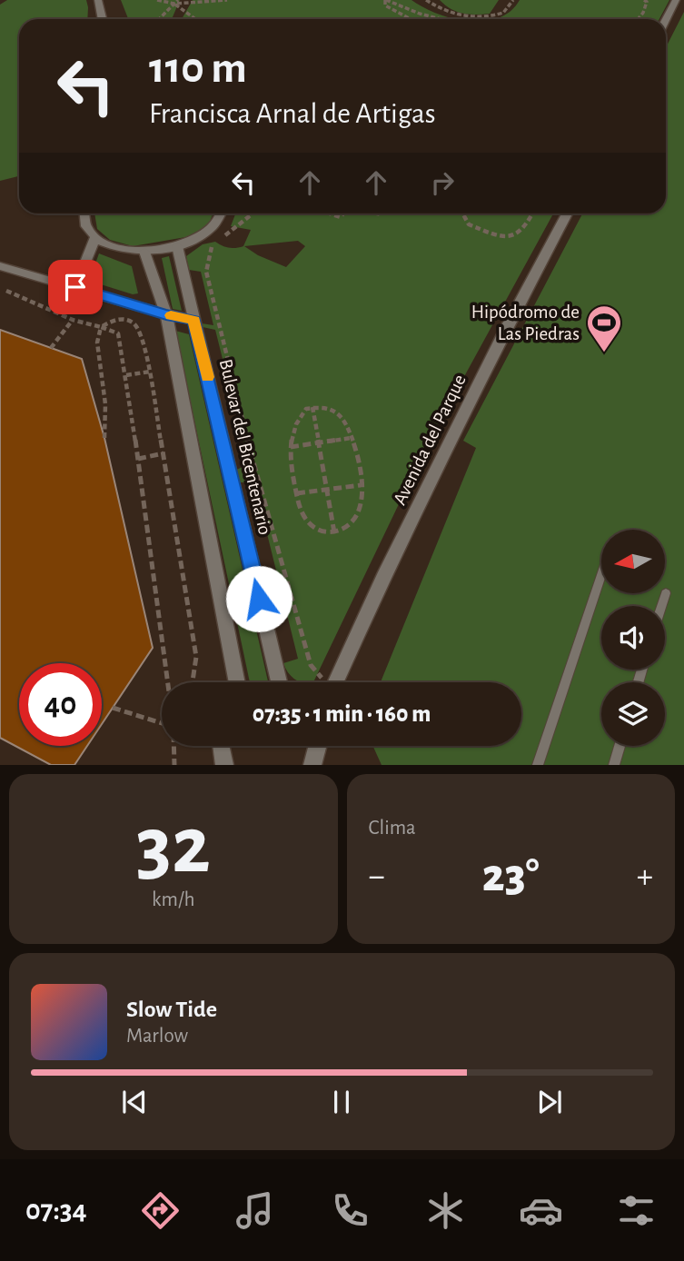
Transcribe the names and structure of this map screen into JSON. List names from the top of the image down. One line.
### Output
{"streets":{"street":["Avenida del Parque","Bulevar del Bicentenario"]},"places":{"sports":["Hipódromo de Las Piedras"]},"north":"left","page":{"turn":["110 m","Francisca Arnal de Artigas"],"limit":"40","trip":"07:35 · 1 min · 160 m","tile":[["32","km/h"],"Clima"],"heat":["−","23°","+"],"song":["Slow Tide","Marlow"],"tabs":"07:34"}}
